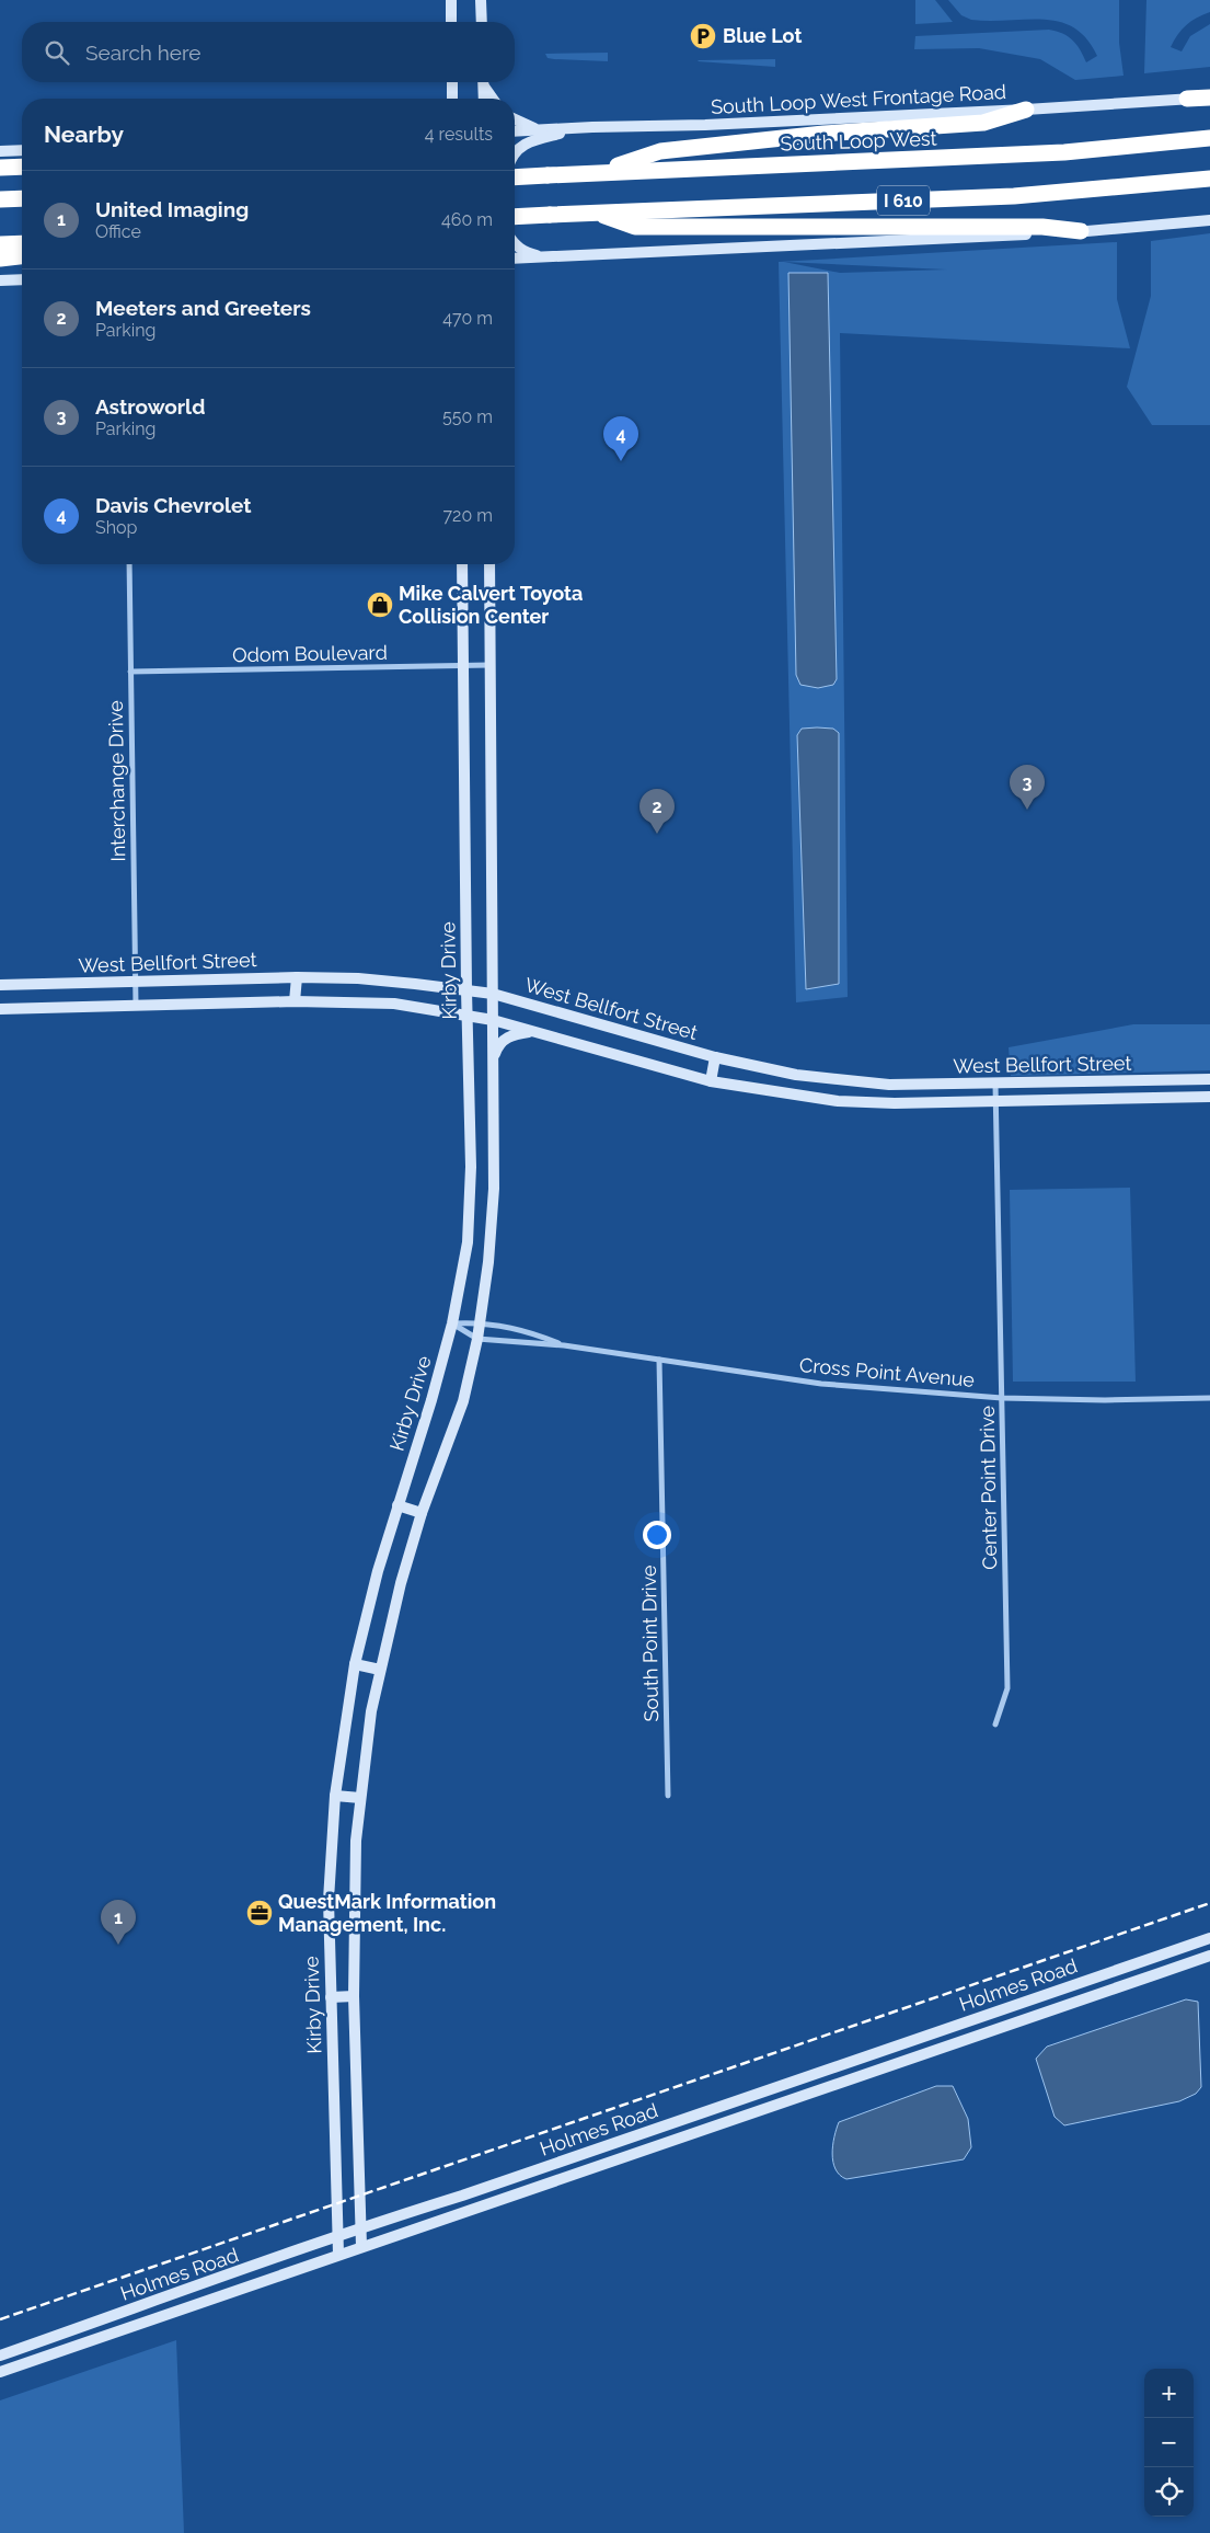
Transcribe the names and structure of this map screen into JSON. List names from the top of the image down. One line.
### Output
{"streets":{"highway":["South Loop West","I 610"],"main road":["South Loop West Frontage Road","West Bellfort Street","Kirby Drive","Holmes Road"],"street":["Odom Boulevard","Interchange Drive","Cross Point Avenue","Center Point Drive","South Point Drive"]},"crossings":[["Odom Boulevard","Interchange Drive"],["Odom Boulevard","Kirby Drive"],["Interchange Drive","West Bellfort Street"],["West Bellfort Street","Kirby Drive"],["West Bellfort Street","Center Point Drive"],["Kirby Drive","Cross Point Avenue"],["Kirby Drive","Holmes Road"],["Cross Point Avenue","Center Point Drive"],["Cross Point Avenue","South Point Drive"]],"places":{"parking":["Blue Lot"],"shop":["Mike Calvert Toyota Collision Center"],"office":["QuestMark Information Management, Inc."]},"page":{"search":"Search here","heading":["Nearby","4 results"],"list":[{"mark":"1","name":"United Imaging","note":"Office","value":"460 m"},{"mark":"2","name":"Meeters and Greeters","note":"Parking","value":"470 m"},{"mark":"3","name":"Astroworld","note":"Parking","value":"550 m"},{"mark":"4","name":"Davis Chevrolet","note":"Shop","value":"720 m"}],"pins":["4","3","2","1"],"map_buttons":["+","−"]}}
